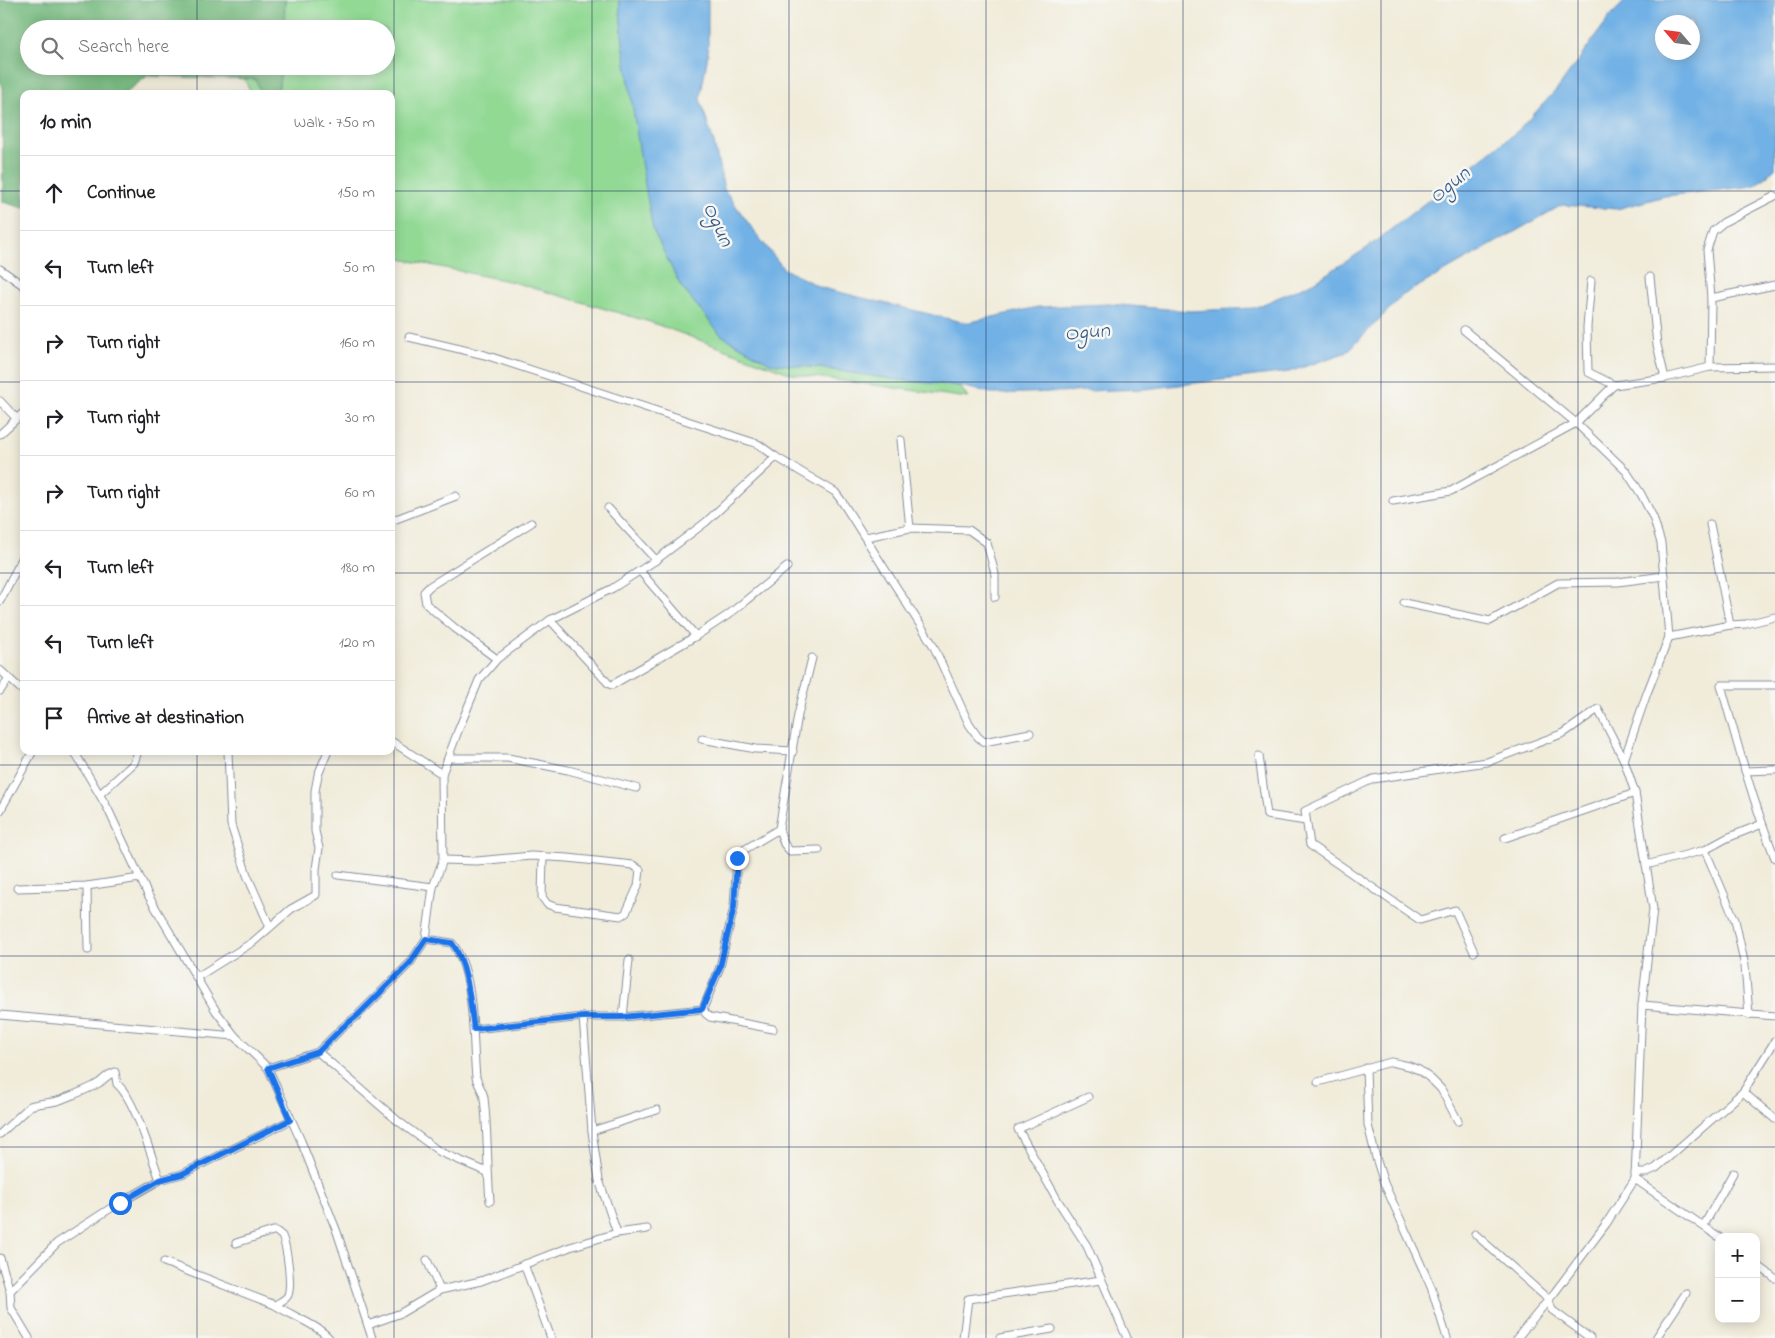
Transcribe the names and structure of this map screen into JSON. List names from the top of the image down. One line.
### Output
{"water":["Ogun"],"north":"top left","page":{"search":"Search here","heading":["10 min","Walk · 750 m"],"list":[["Continue","150 m"],["Turn left","50 m"],["Turn right","160 m"],["Turn right","30 m"],["Turn right","60 m"],["Turn left","180 m"],["Turn left","120 m"],"Arrive at destination"],"map_buttons":["+","−"]}}
